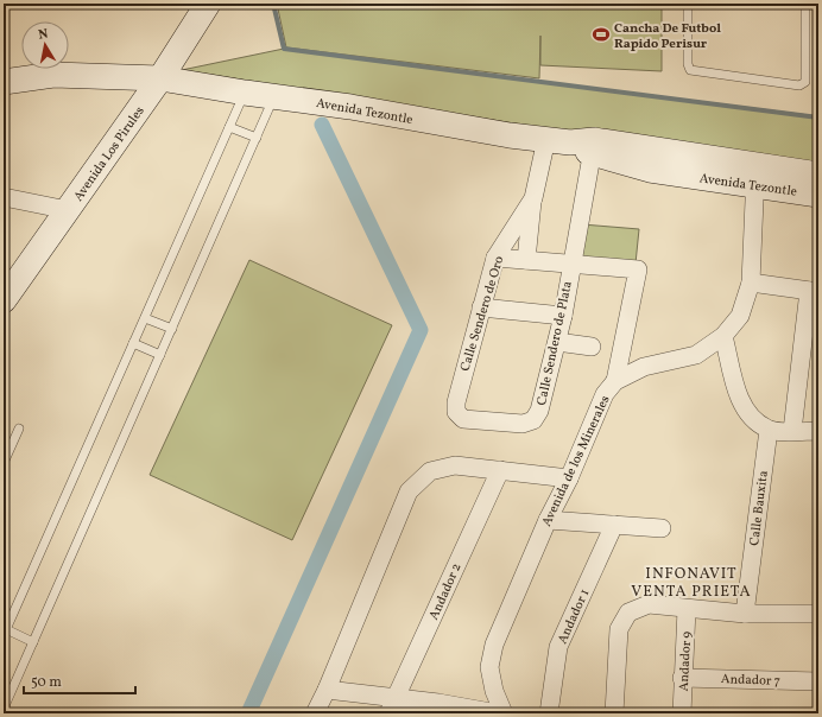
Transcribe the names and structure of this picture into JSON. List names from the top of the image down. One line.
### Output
{"streets":{"street":["Avenida Tezontle","Avenida Los Pirules","Calle Sendero de Oro","Calle Sendero de Plata","Avenida de los Minerales","Calle Bauxita","Andador 2","Andador 1","Andador 9","Andador 7"]},"crossings":[["Avenida Tezontle","Avenida Los Pirules"],["Avenida Tezontle","Calle Sendero de Oro"],["Avenida Tezontle","Calle Sendero de Plata"],["Avenida Tezontle","Avenida de los Minerales"],["Calle Sendero de Oro","Calle Sendero de Plata"],["Andador 9","Andador 7"]],"districts":["INFONAVIT VENTA PRIETA"],"places":{"sports":["Cancha De Futbol Rapido Perisur"]},"scale_bar":"50 m","north":"top"}
